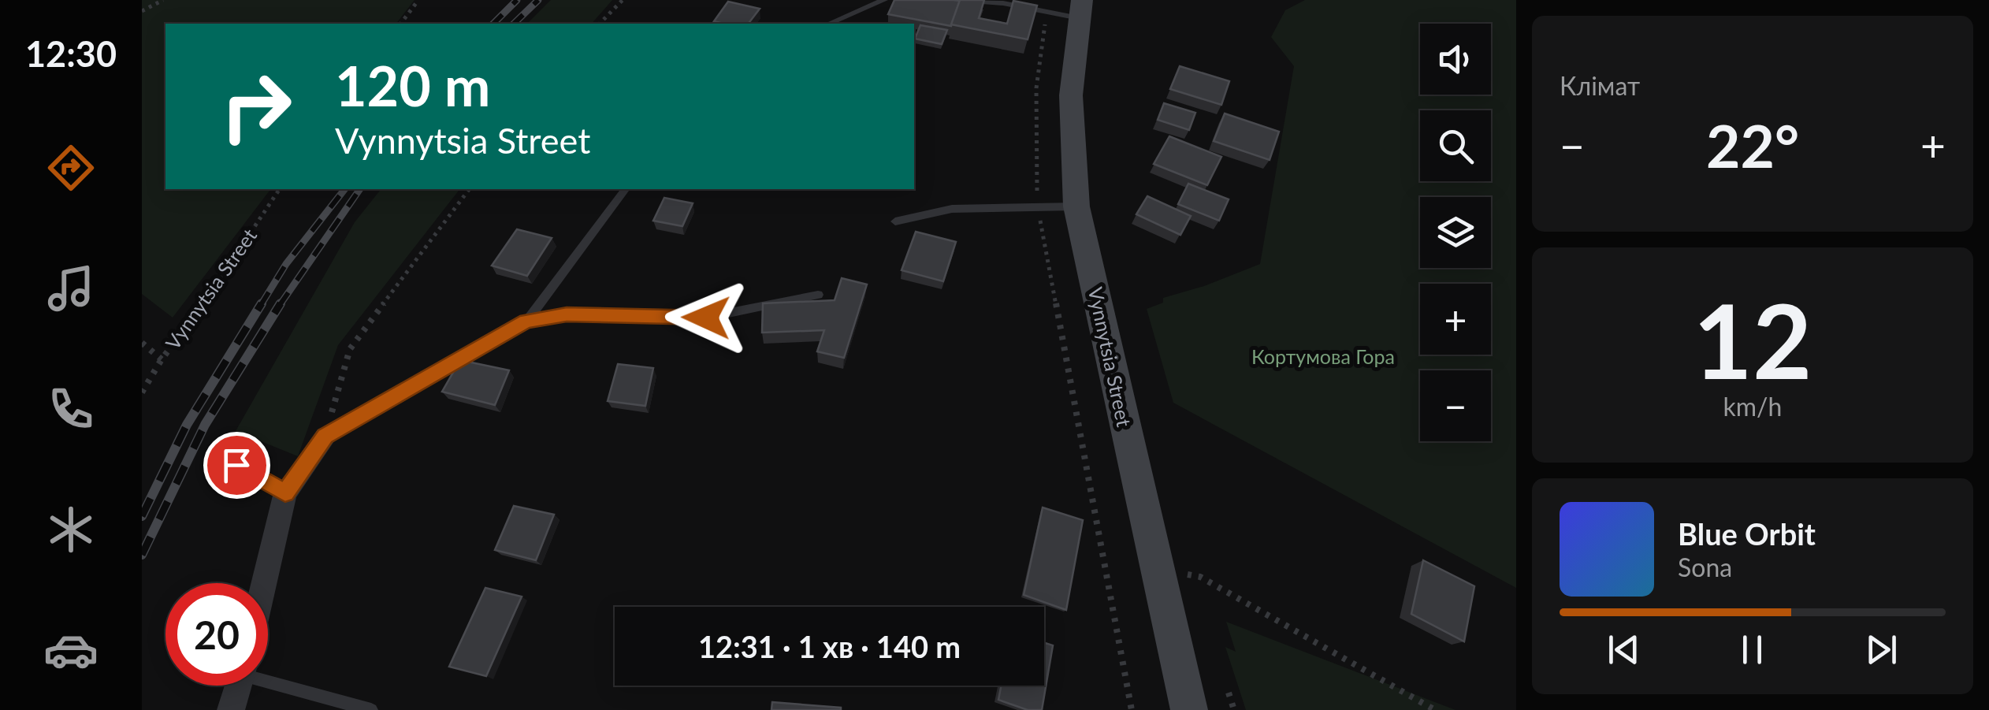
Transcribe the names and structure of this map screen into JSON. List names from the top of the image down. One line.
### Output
{"streets":{"main road":["Vynnytsia Street"]},"parks":["Кортумова Гора"],"page":{"tabs":"12:30","tile":["Клімат",["12","km/h"]],"map_buttons":["+","−"],"turn":["120 m","Vynnytsia Street"],"heat":["−","22°","+"],"song":["Blue Orbit","Sona"],"limit":"20","trip":"12:31 · 1 хв · 140 m"}}
